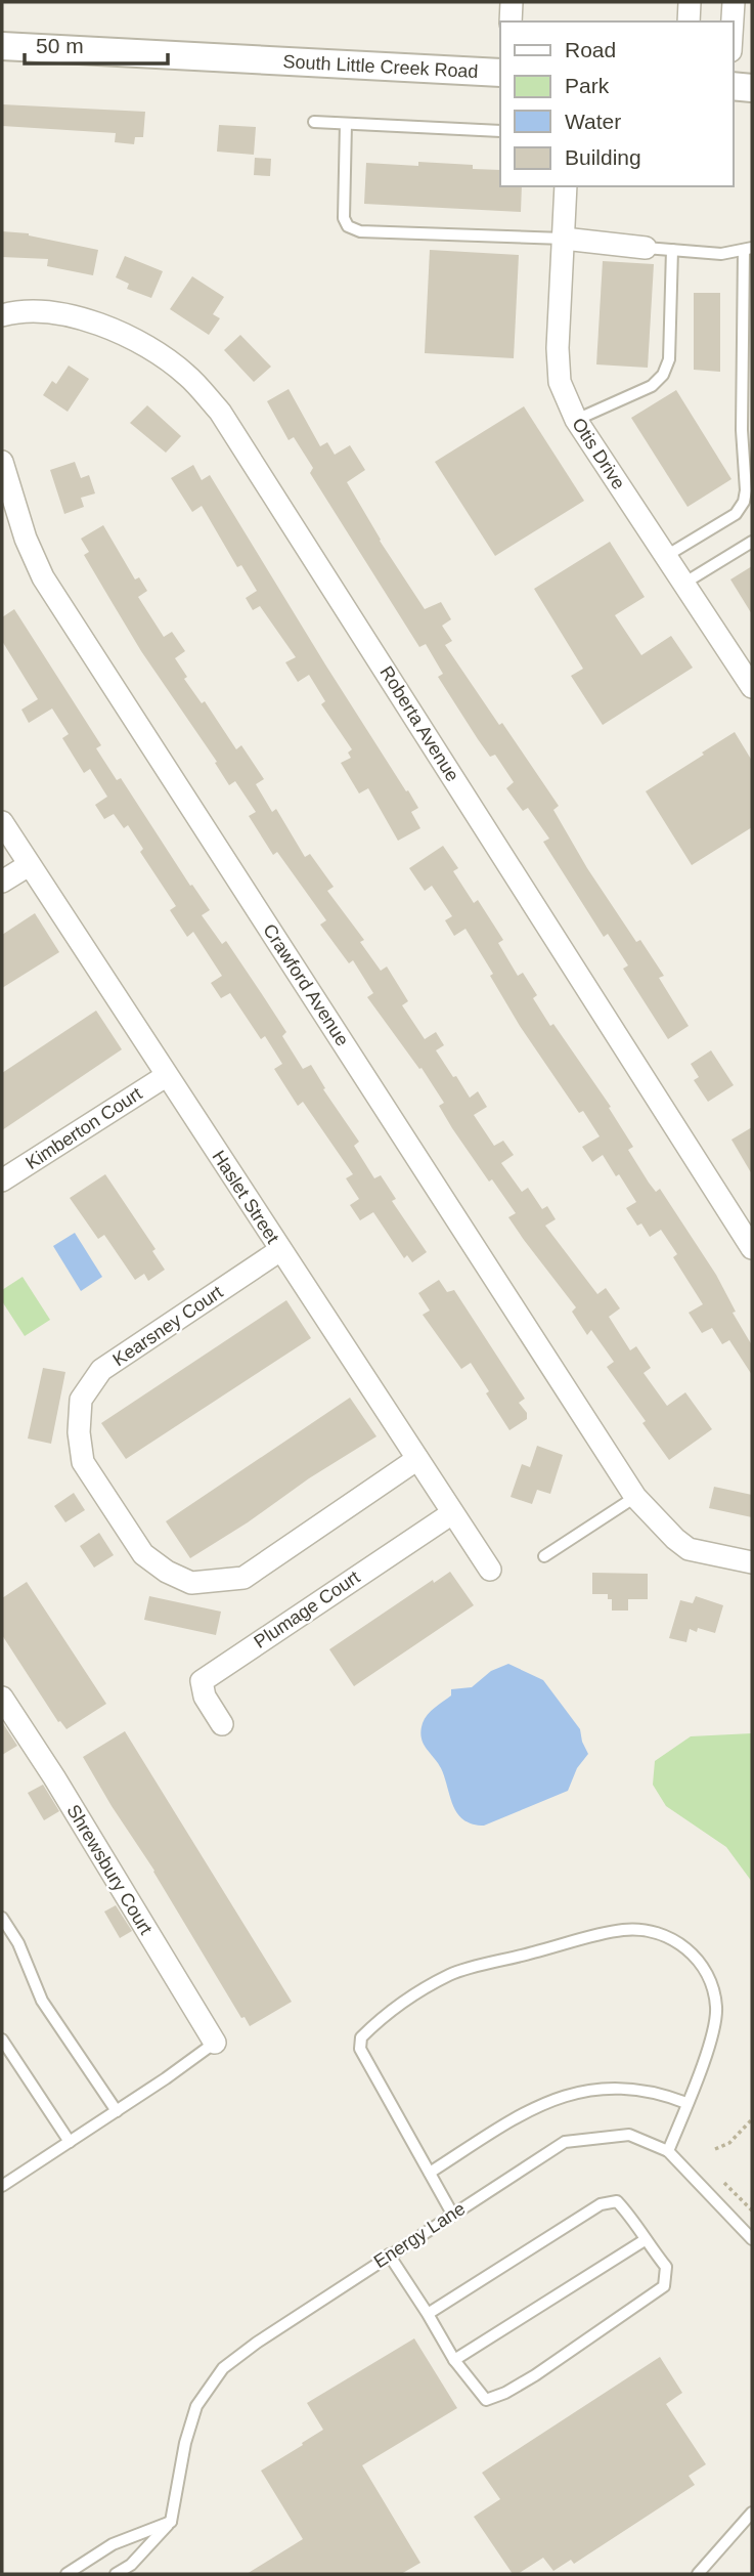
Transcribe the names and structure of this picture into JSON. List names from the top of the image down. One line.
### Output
{"streets":{"street":["South Little Creek Road","Otis Drive","Roberta Avenue","Crawford Avenue","Kimberton Court","Haslet Street","Kearsney Court","Plumage Court","Shrewsbury Court"],"lane":["Energy Lane"]},"crossings":[["Kimberton Court","Haslet Street"],["Haslet Street","Kearsney Court"],["Haslet Street","Plumage Court"]],"legend":["Road","Park","Water","Building"],"scale_bar":"50 m"}
